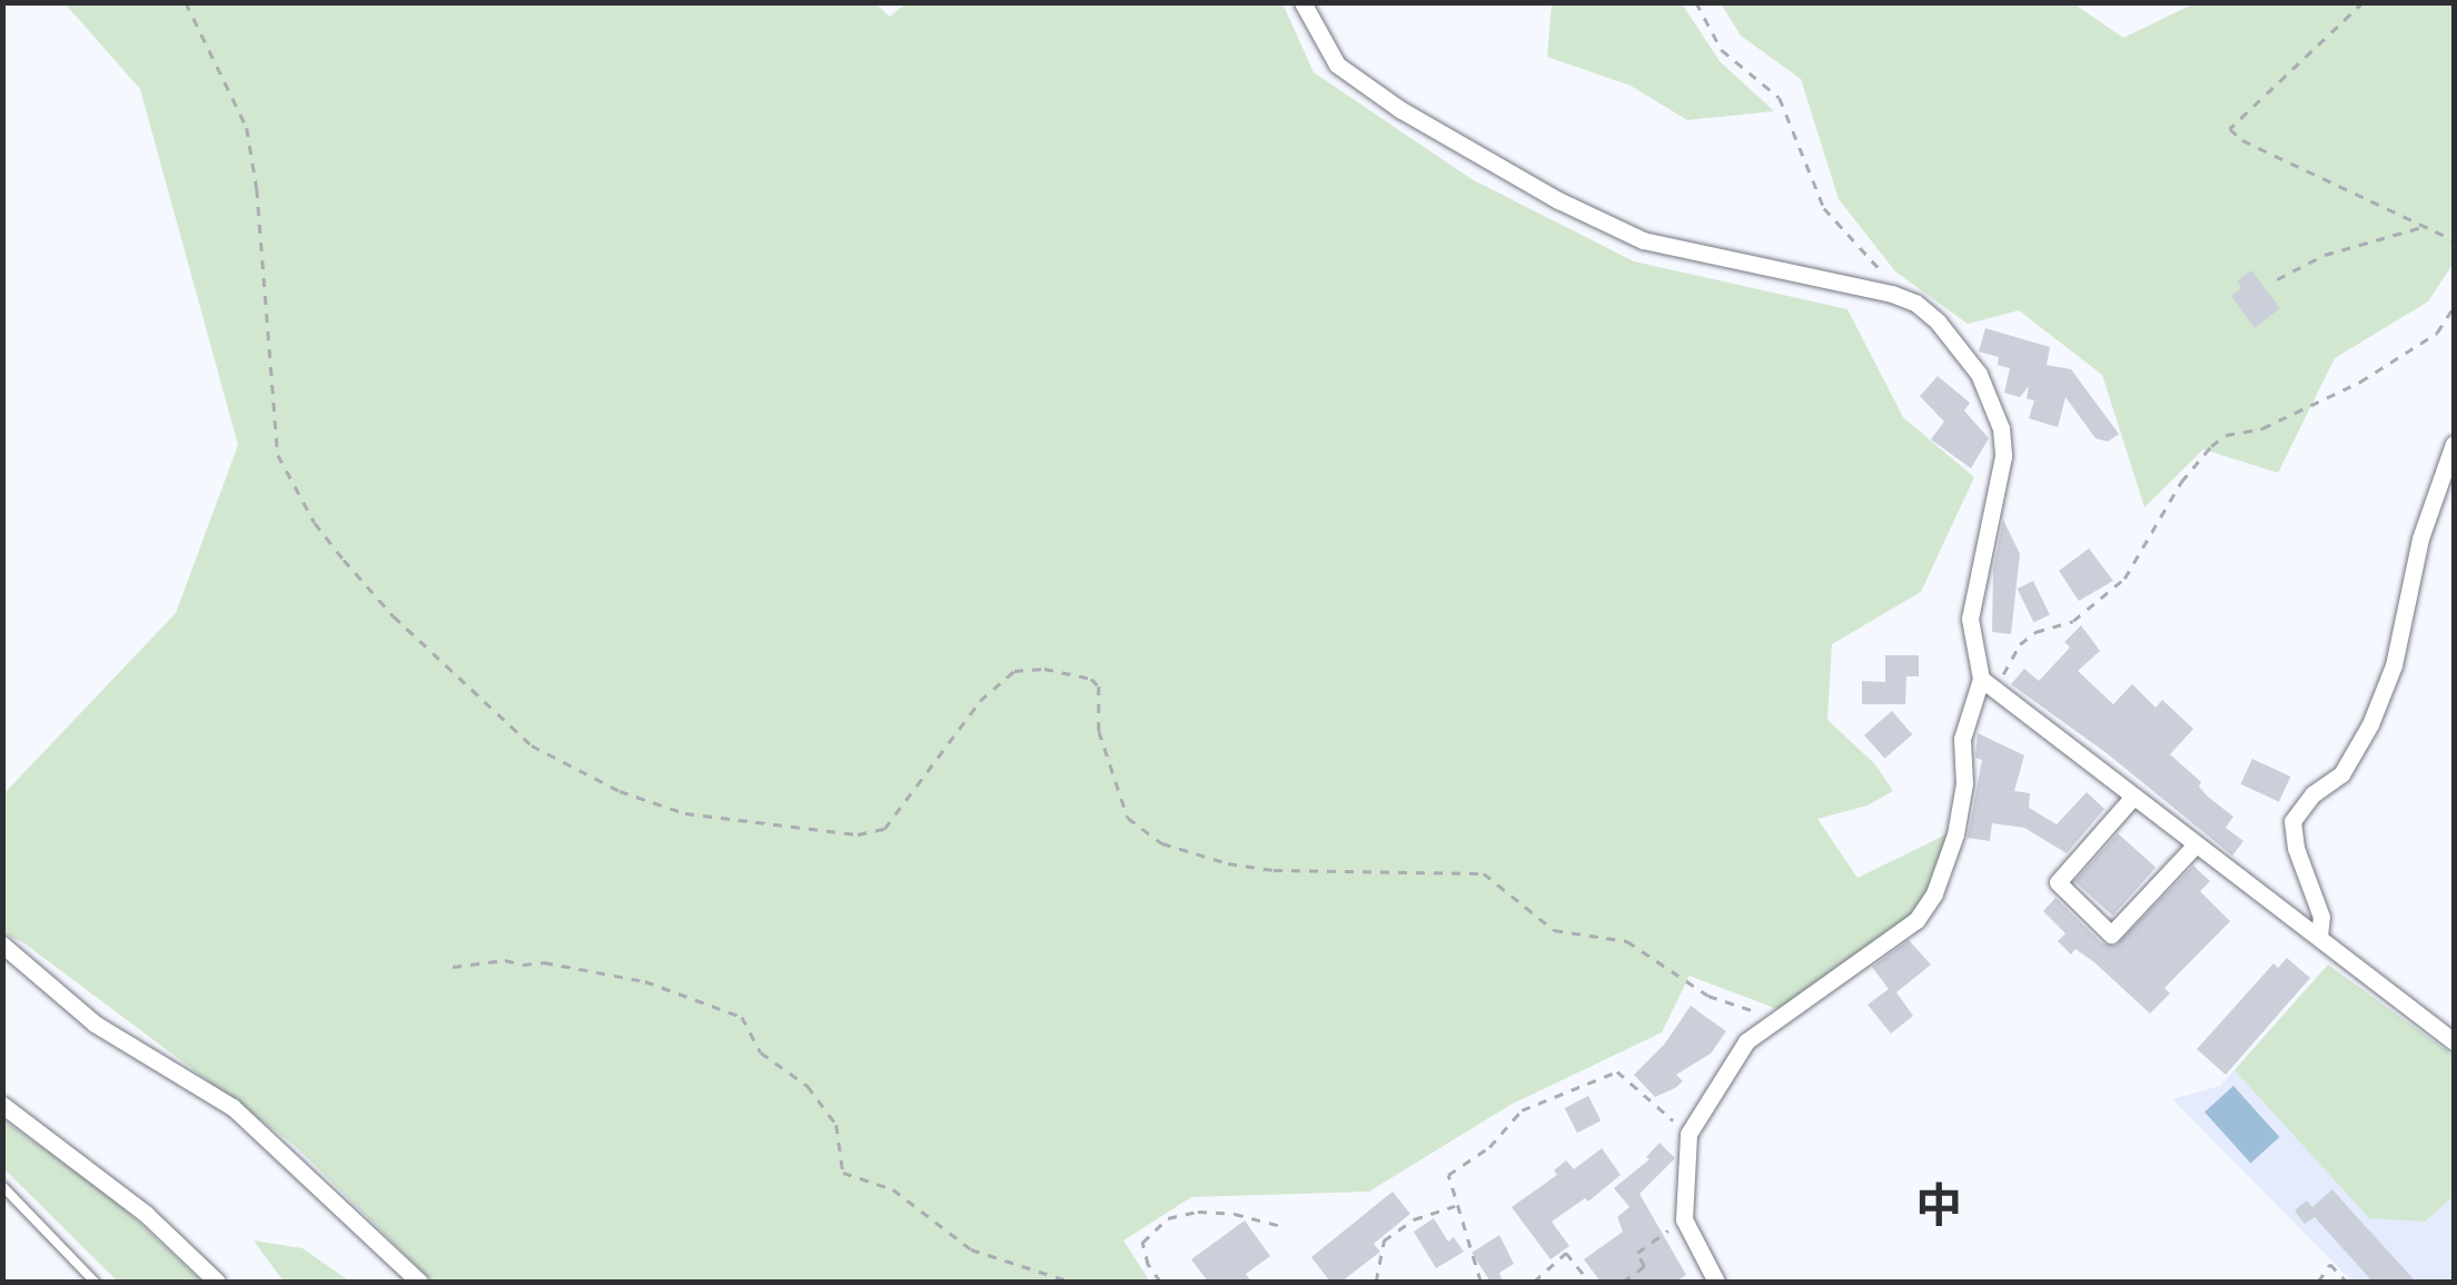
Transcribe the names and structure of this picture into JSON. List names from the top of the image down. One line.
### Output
{"districts":["中"]}
